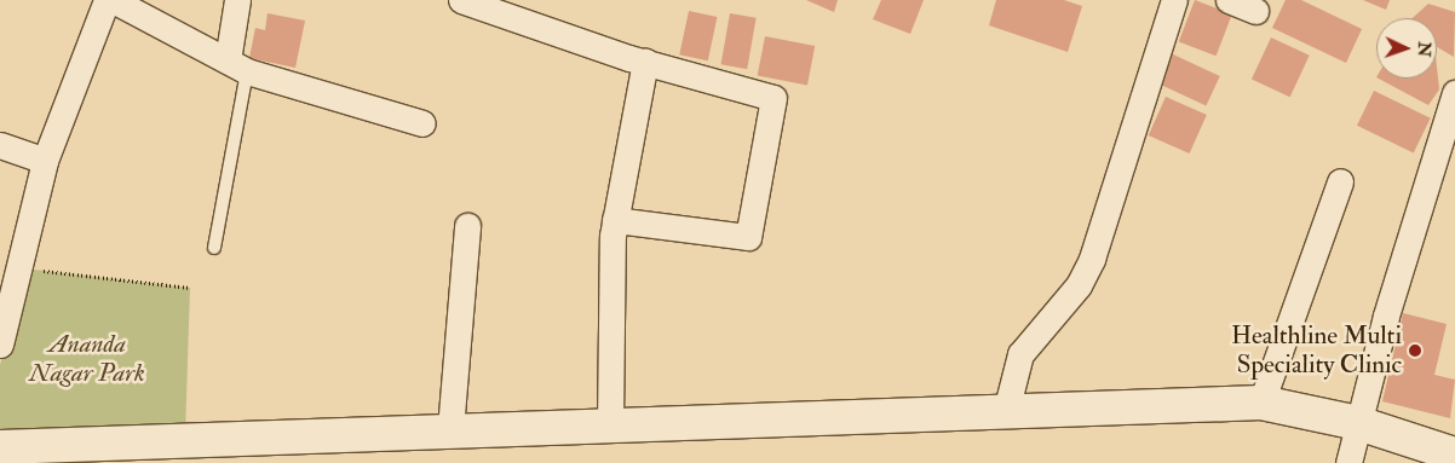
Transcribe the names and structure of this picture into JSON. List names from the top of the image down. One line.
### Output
{"parks":["Ananda Nagar Park"],"places":["Healthline Multi Speciality Clinic"],"north":"right"}
